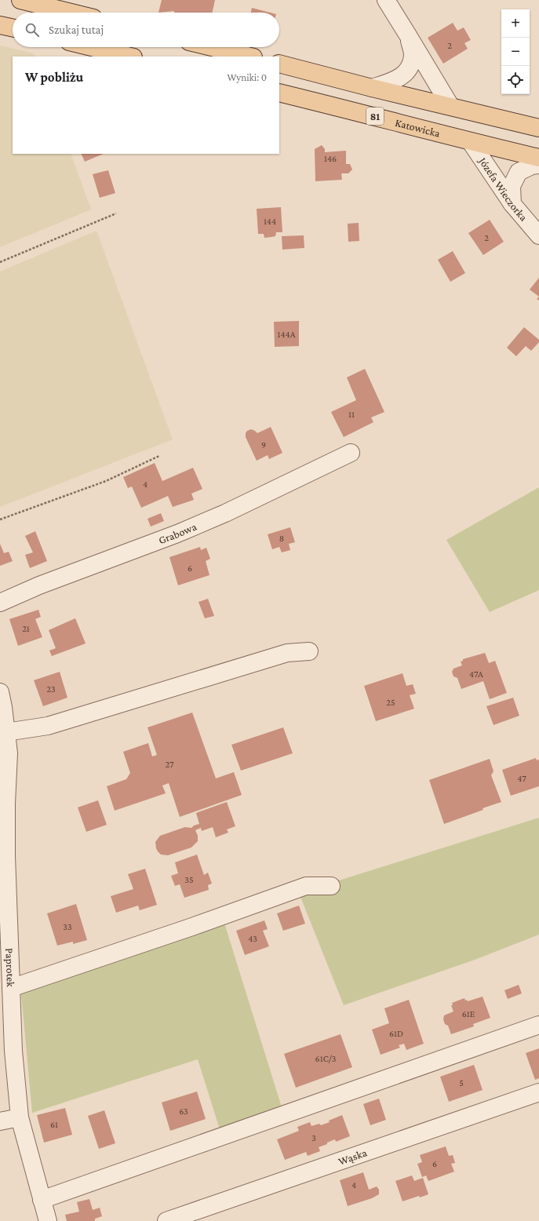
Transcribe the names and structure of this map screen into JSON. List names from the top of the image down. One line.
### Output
{"streets":{"main road":["81","Katowicka"],"street":["Józefa Wieczorka","Grabowa","Paprotek","Wąska"]},"crossings":[["Katowicka","Józefa Wieczorka"]],"house_numbers":["2","146","144","2","144A","11","9","4","8","6","21","47A","23","25","27","47","35","33","43","61E","61D","61C/3","5","63","61","3","6","4"],"page":{"map_buttons":["+","−"],"search":"Szukaj tutaj","heading":["W pobliżu","Wyniki: 0"]}}
